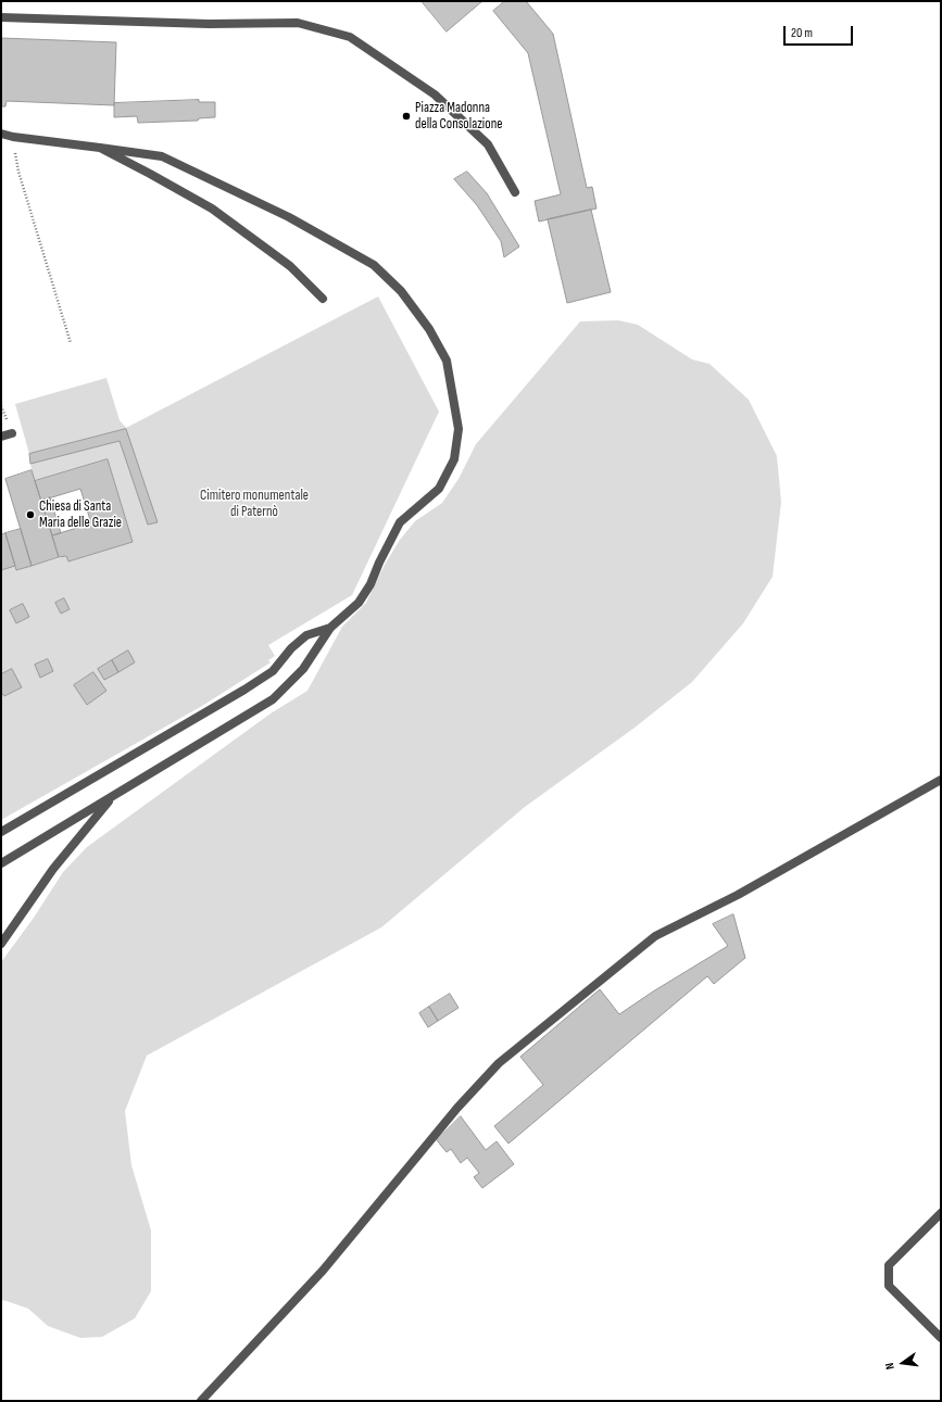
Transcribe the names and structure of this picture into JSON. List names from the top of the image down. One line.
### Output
{"parks":["Cimitero monumentale di Paternò"],"places":["Piazza Madonna della Consolazione","Chiesa di Santa Maria delle Grazie"],"scale_bar":"20 m","north":"left"}
